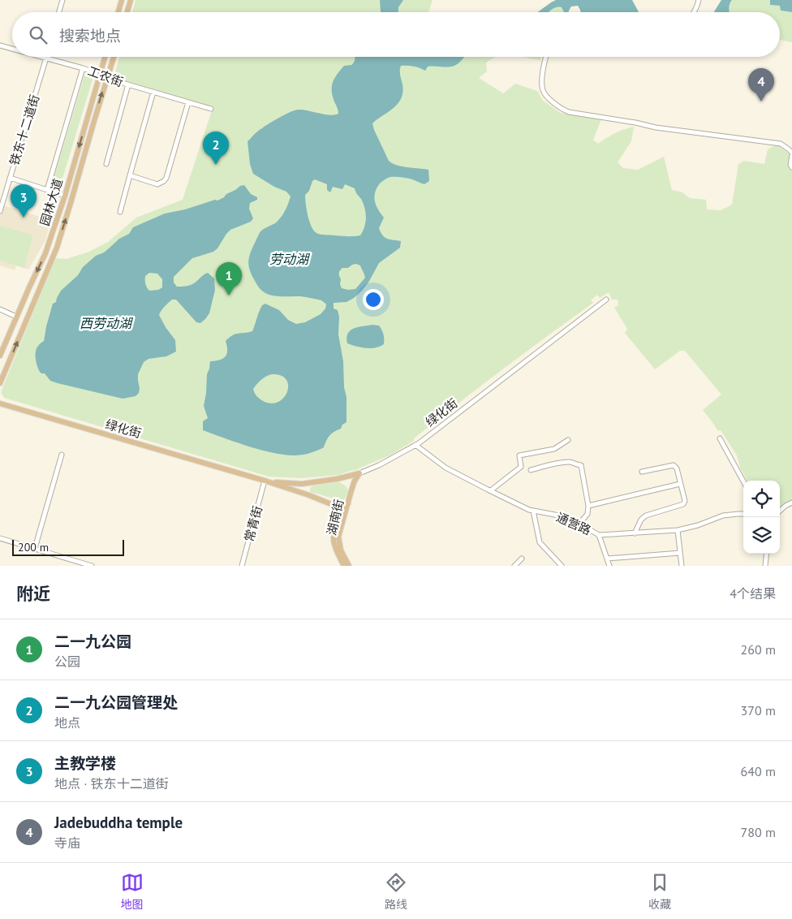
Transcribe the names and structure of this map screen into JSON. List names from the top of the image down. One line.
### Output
{"streets":{"main road":["园林大道","绿化街","湖南街"],"street":["工农街","铁东十二道街","常青街","通营路"]},"crossings":[["工农街","铁东十二道街"],["工农街","园林大道"],["绿化街","湖南街"],["绿化街","常青街"],["绿化街","通营路"]],"water":["劳动湖","西劳动湖"],"scale_bar":"200 m","page":{"search":"搜索地点","pins":["4","2","3","1"],"scale":"200 m","heading":["附近","4个结果"],"list":[{"mark":"1","name":"二一九公园","note":"公园","value":"260 m"},{"mark":"2","name":"二一九公园管理处","note":"地点","value":"370 m"},{"mark":"3","name":"主教学楼","note":"地点 · 铁东十二道街","value":"640 m"},{"mark":"4","name":"Jadebuddha temple","note":"寺庙","value":"780 m"}],"nav":["地图","路线","收藏"]}}
